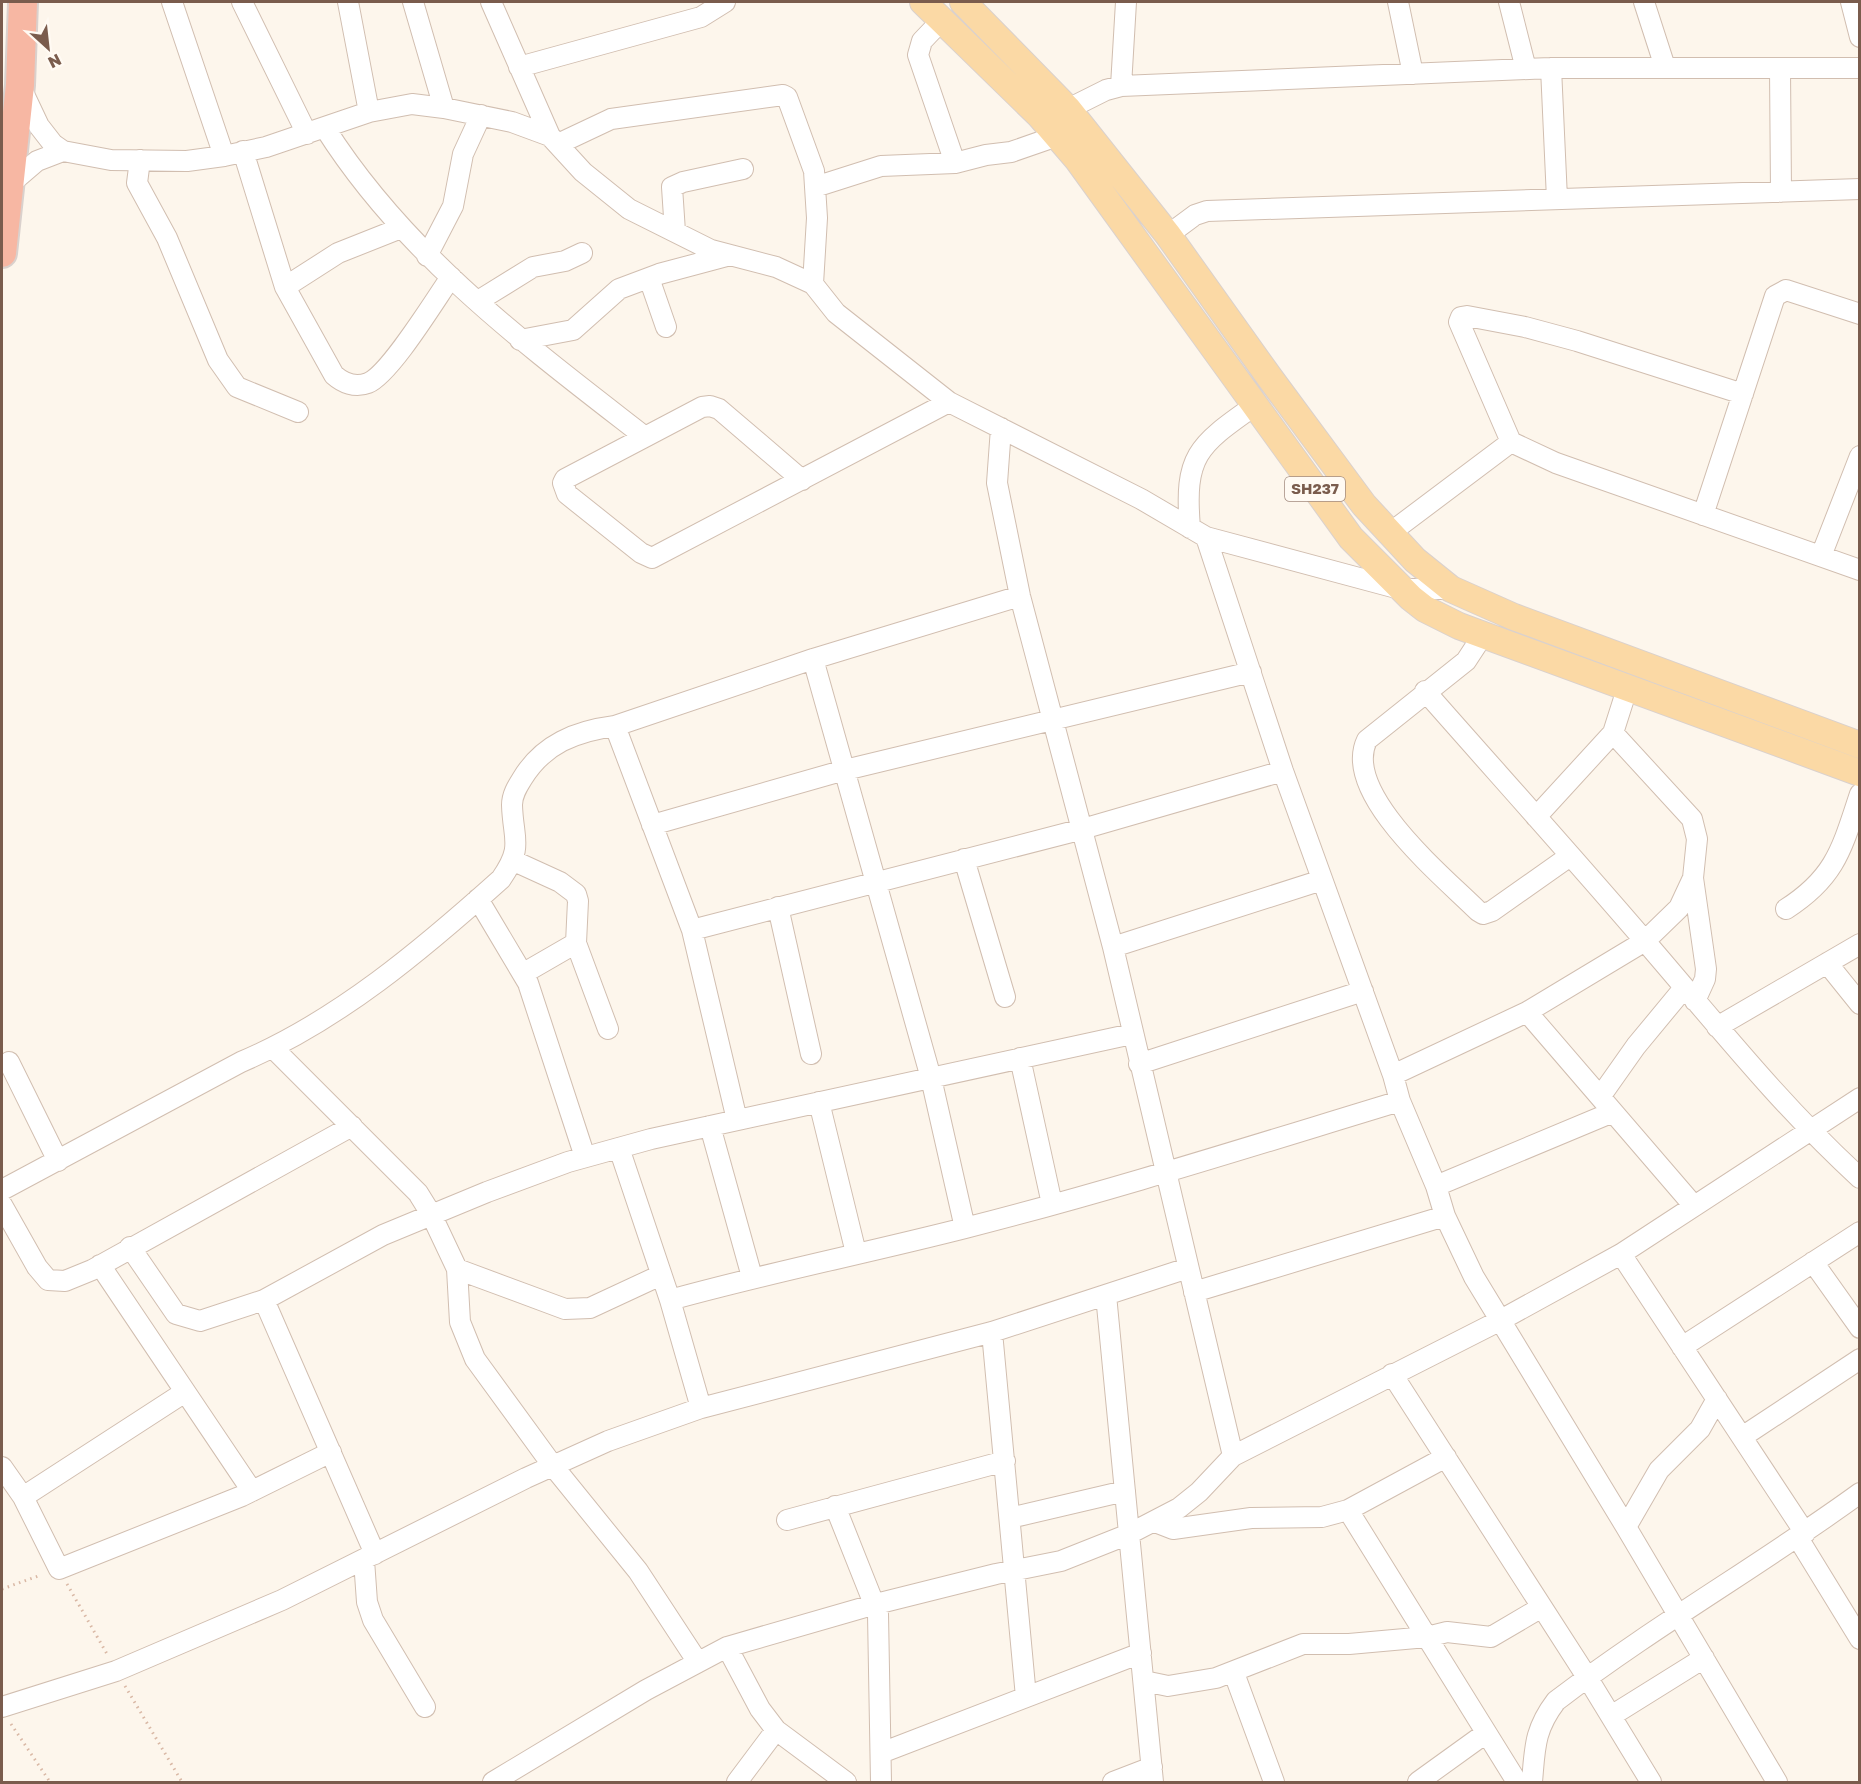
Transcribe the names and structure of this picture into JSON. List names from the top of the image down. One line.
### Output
{"streets":{"main road":["SH237"]},"north":"bottom right"}
